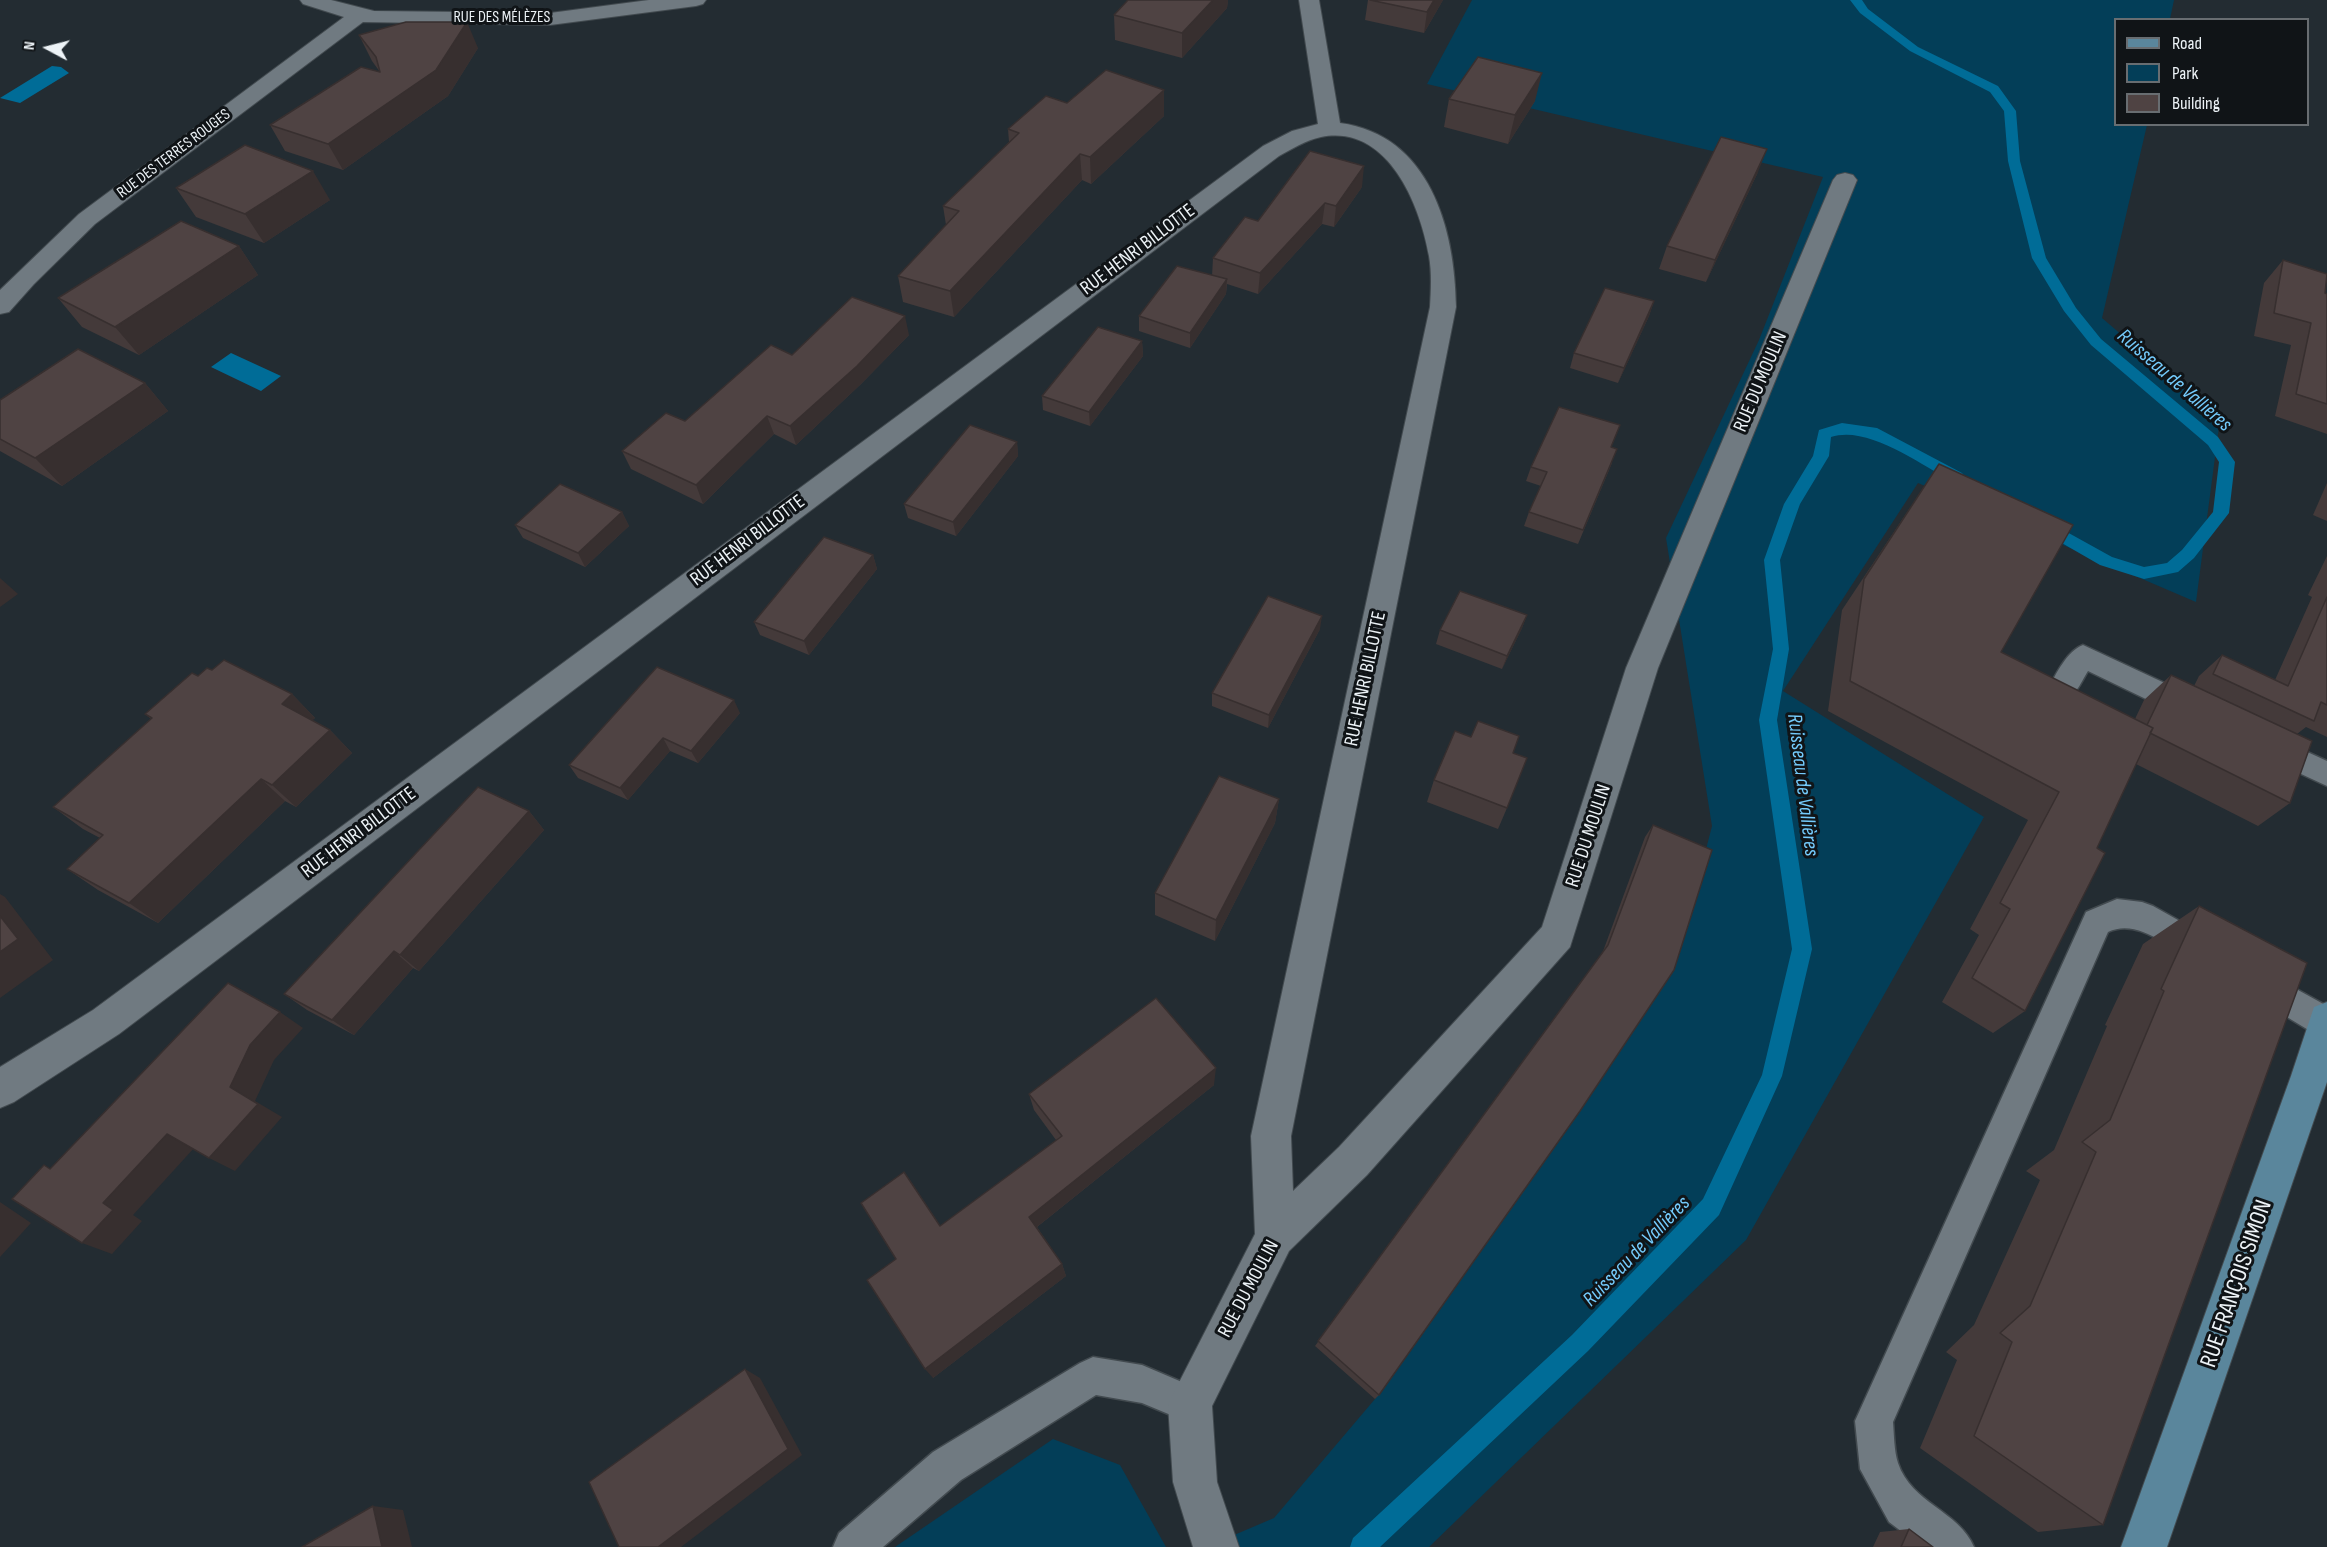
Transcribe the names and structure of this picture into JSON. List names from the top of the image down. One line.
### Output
{"streets":{"main road":["RUE FRANÇOIS SIMON"],"street":["RUE DES MÉLÈZES","RUE DES TERRES ROUGES","RUE HENRI BILLOTTE","RUE DU MOULIN"]},"crossings":[["RUE DES MÉLÈZES","RUE DES TERRES ROUGES"],["RUE HENRI BILLOTTE","RUE DU MOULIN"]],"water":["Ruisseau de Vallières"],"legend":["Road","Park","Building"],"north":"left"}
